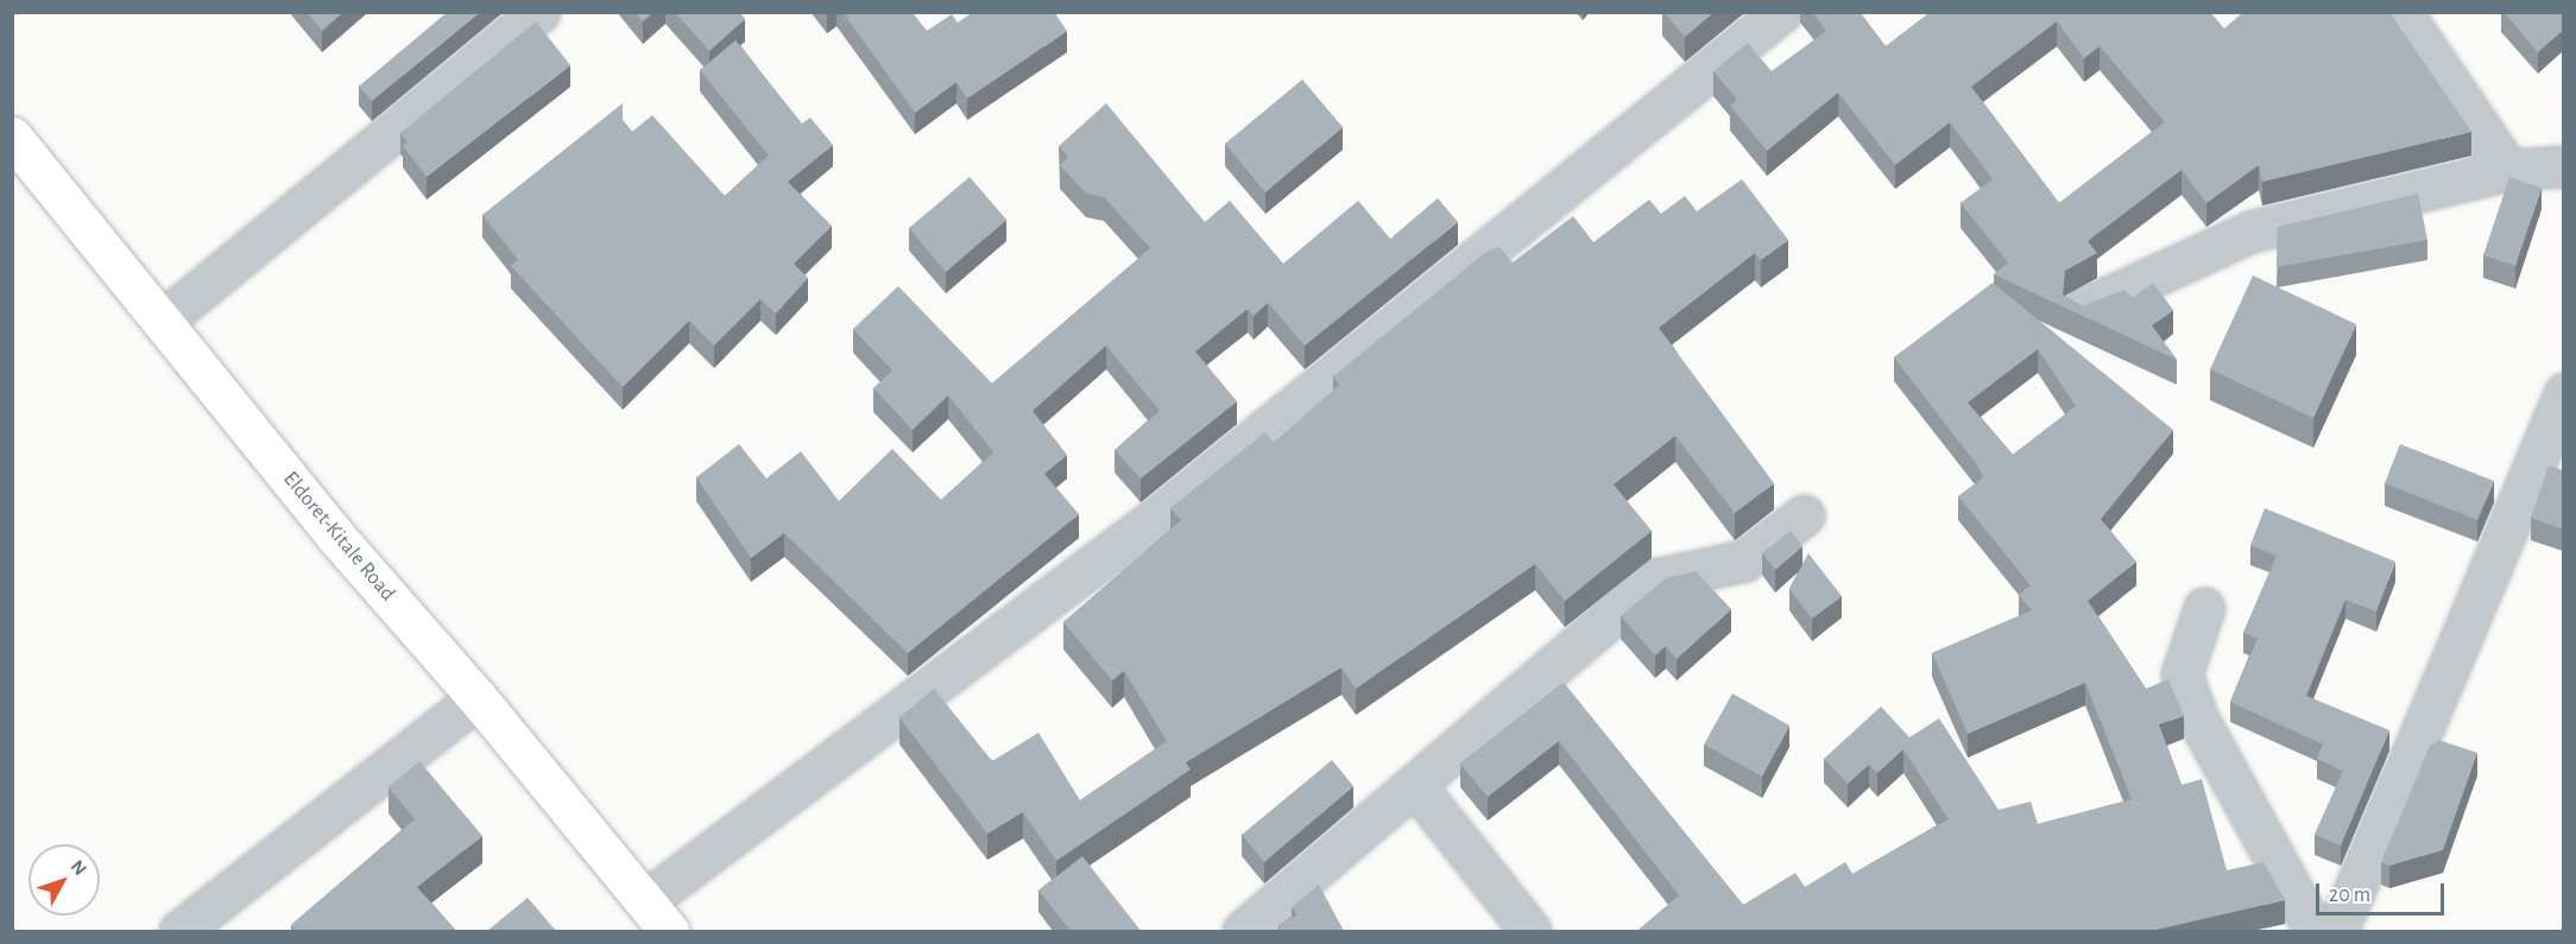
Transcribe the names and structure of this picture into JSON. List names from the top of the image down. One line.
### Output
{"streets":{"highway":["Eldoret-Kitale Road"]},"scale_bar":"20 m","north":"top right"}
